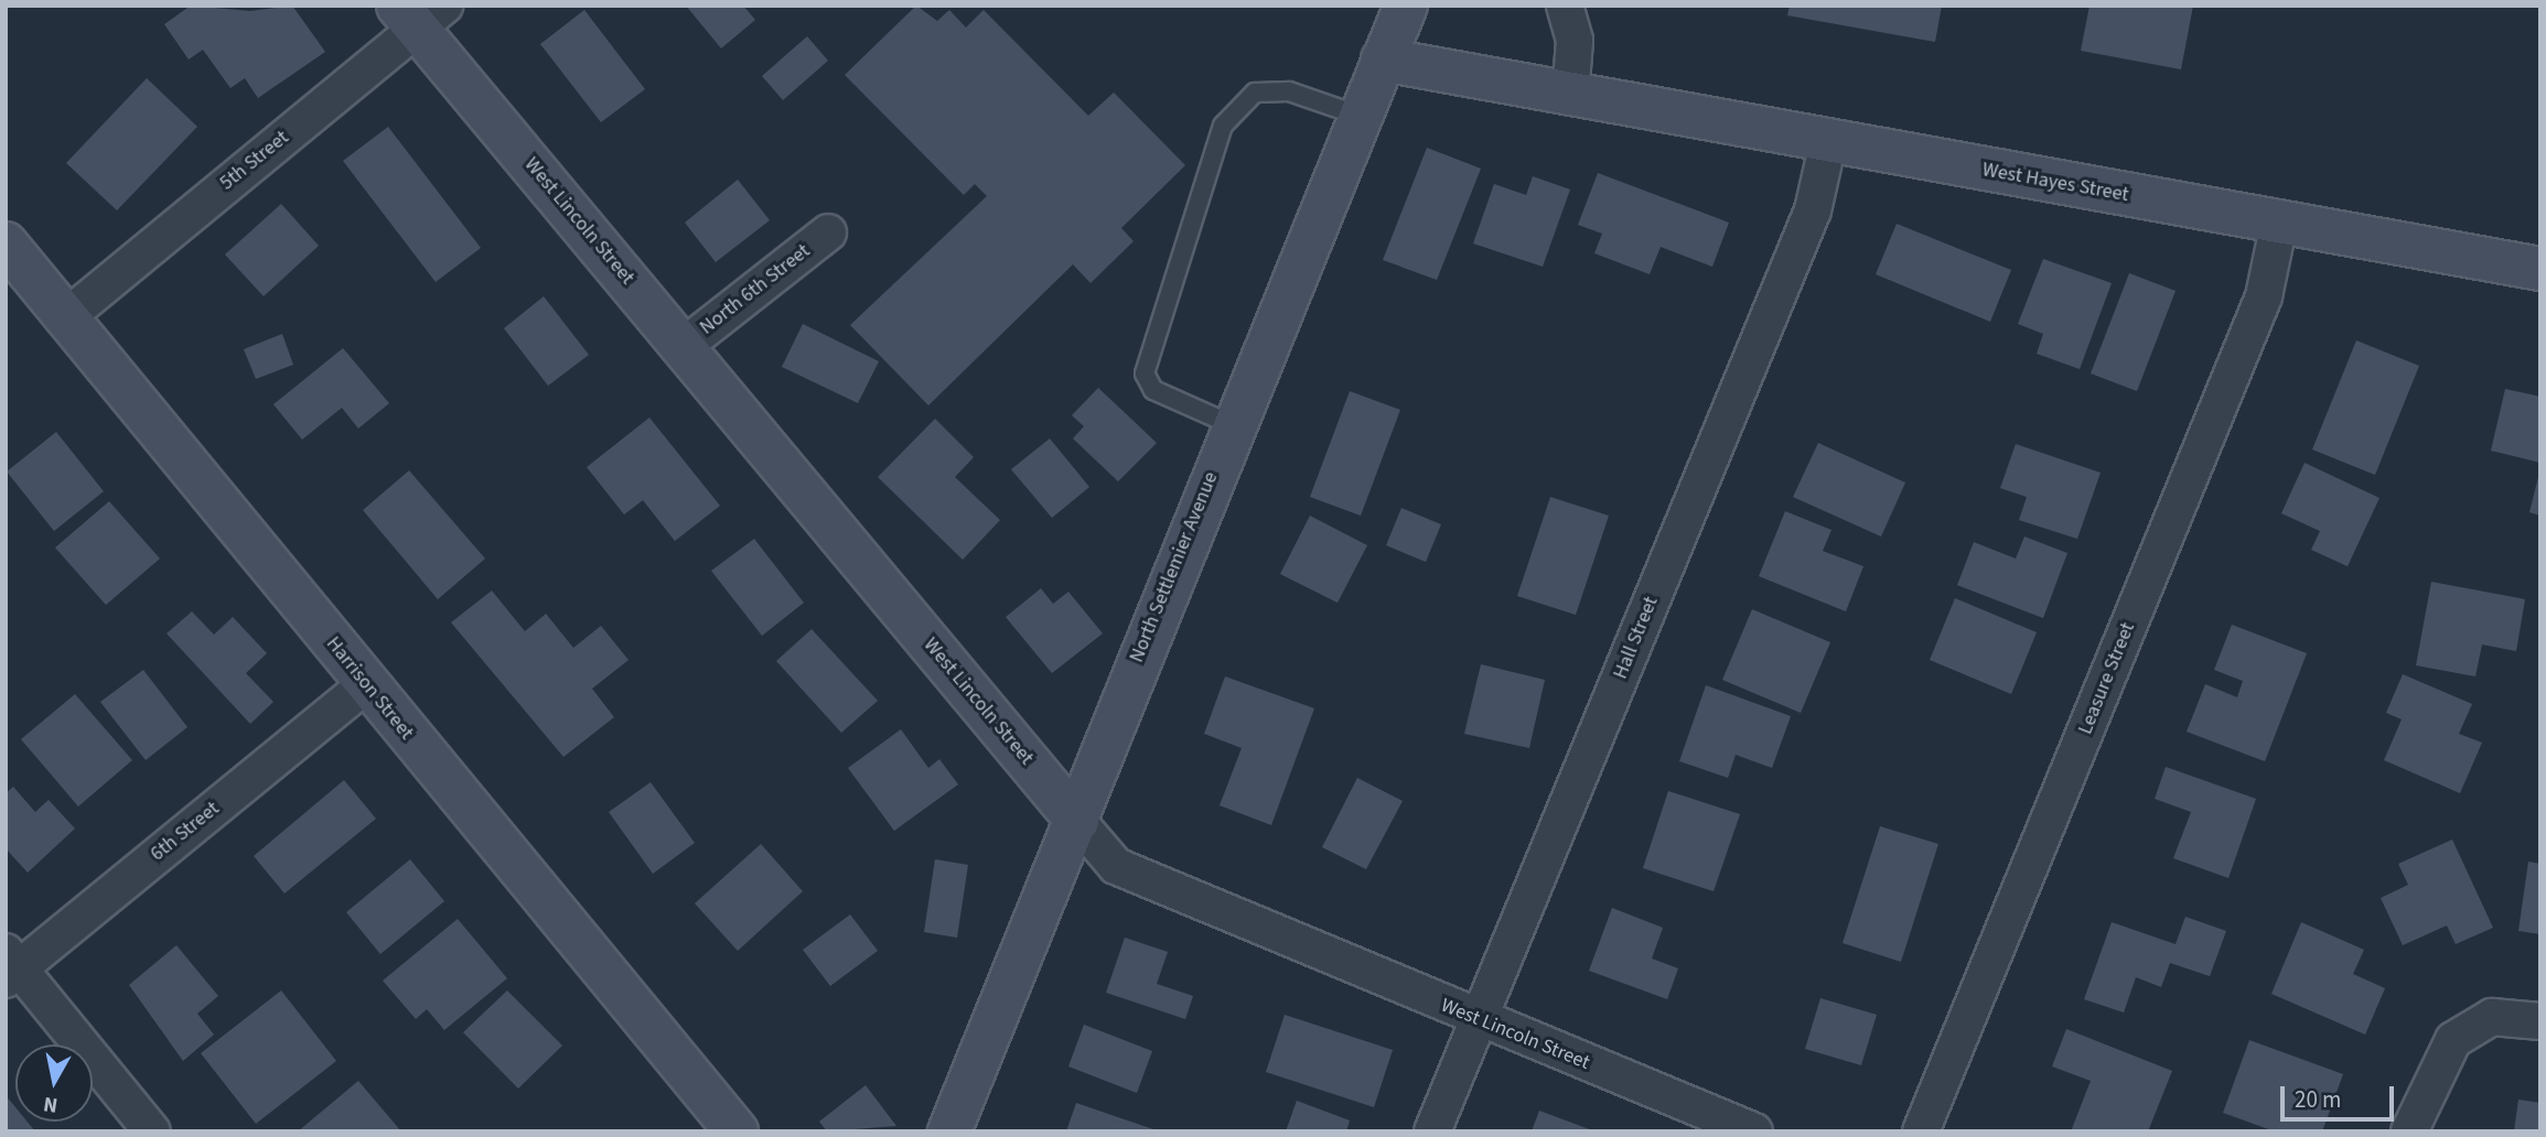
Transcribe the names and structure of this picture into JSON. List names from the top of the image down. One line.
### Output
{"streets":{"street":["5th Street","West Hayes Street","West Lincoln Street","North 6th Street","North Settlemier Avenue","Hall Street","Leasure Street","Harrison Street","6th Street"]},"crossings":[["5th Street","West Lincoln Street"],["5th Street","Harrison Street"],["West Hayes Street","North Settlemier Avenue"],["West Hayes Street","Hall Street"],["West Hayes Street","Leasure Street"],["West Lincoln Street","North 6th Street"],["West Lincoln Street","North Settlemier Avenue"],["West Lincoln Street","Hall Street"],["Harrison Street","6th Street"]],"scale_bar":"20 m","north":"bottom"}
